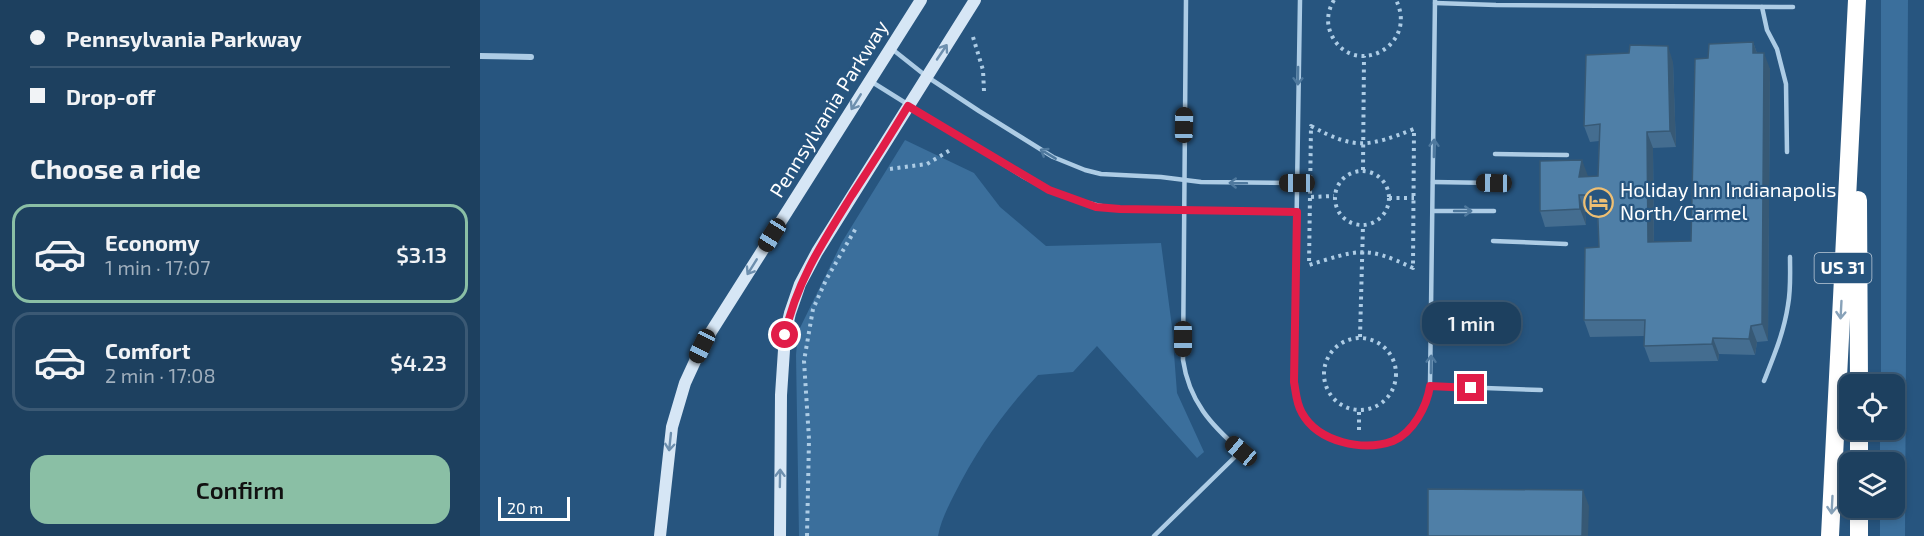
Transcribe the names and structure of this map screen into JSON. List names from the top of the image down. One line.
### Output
{"streets":{"highway":["US 31"],"main road":["Pennsylvania Parkway"]},"places":{"hotel":["Holiday Inn Indianapolis North/Carmel"]},"scale_bar":"20 m","page":{"banner":["Pennsylvania Parkway","Drop-off"],"heading":"Choose a ride","list":[{"name":"Economy","note":"1 min · 17:07","value":"$3.13"},{"name":"Comfort","note":"2 min · 17:08","value":"$4.23"}],"bubble":"1 min","buttons":"Confirm","scale":"20 m"}}
